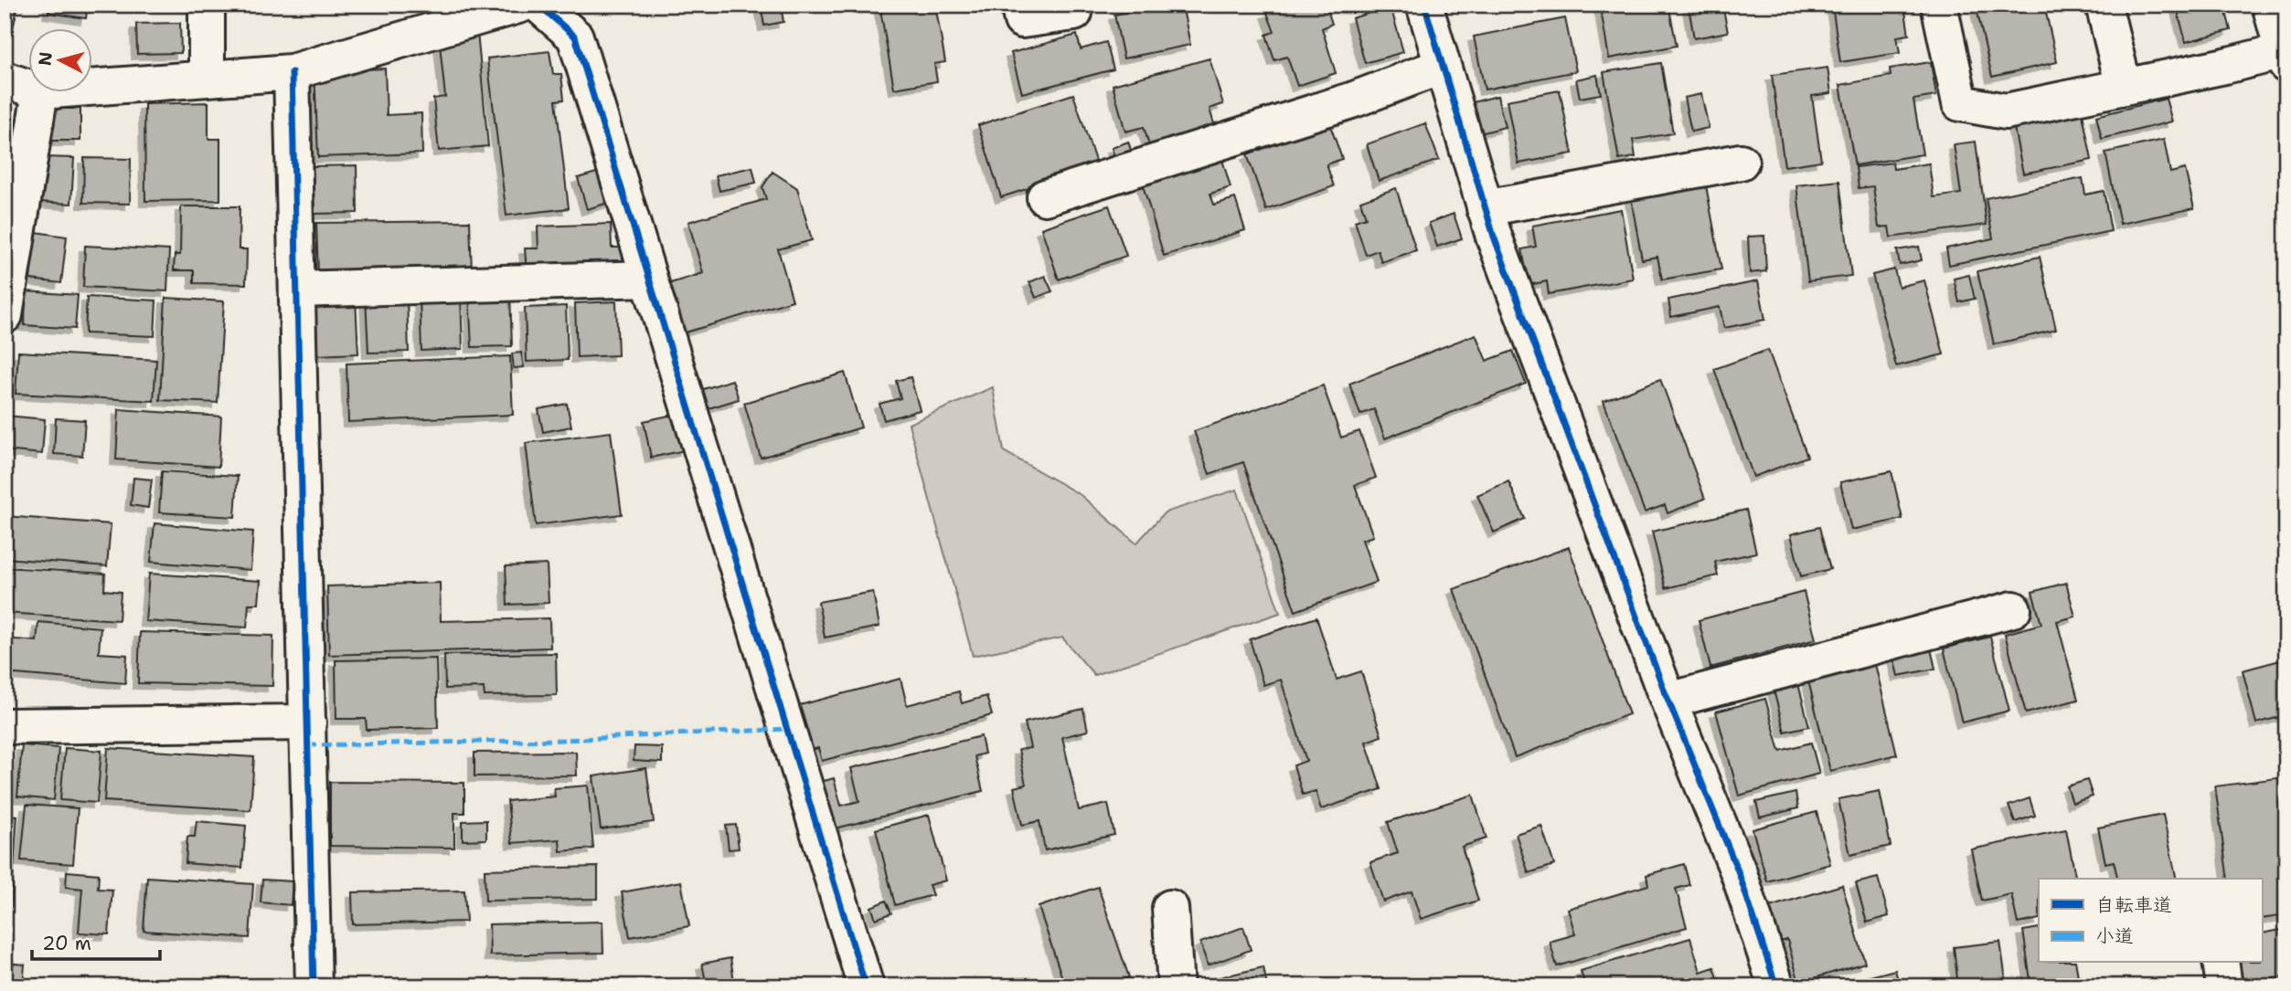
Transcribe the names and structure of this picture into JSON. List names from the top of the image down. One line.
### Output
{"legend":["自転車道","小道"],"scale_bar":"20 m","north":"left"}
